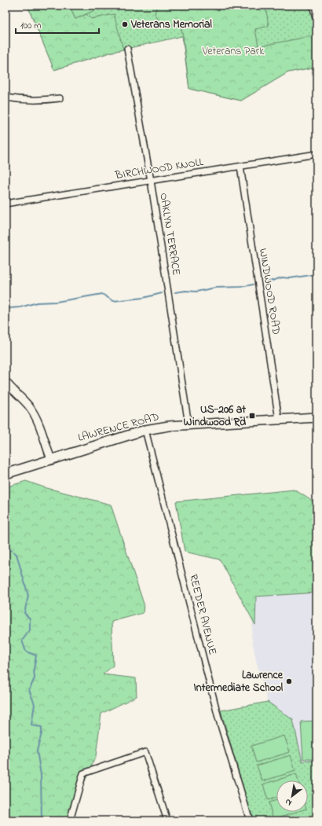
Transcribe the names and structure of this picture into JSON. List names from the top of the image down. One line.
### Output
{"streets":{"main road":["LAWRENCE ROAD"],"street":["BIRCHWOOD KNOLL","OAKLYN TERRACE","WINDWOOD ROAD","REEDER AVENUE"]},"crossings":[["BIRCHWOOD KNOLL","OAKLYN TERRACE"],["BIRCHWOOD KNOLL","WINDWOOD ROAD"],["OAKLYN TERRACE","LAWRENCE ROAD"],["WINDWOOD ROAD","LAWRENCE ROAD"],["LAWRENCE ROAD","REEDER AVENUE"]],"parks":["Veterans Park"],"places":{"other":["Veterans Memorial","Lawrence Intermediate School"],"transit":["US-206 at Windwood Rd"]},"scale_bar":"100 m","north":"bottom left"}
